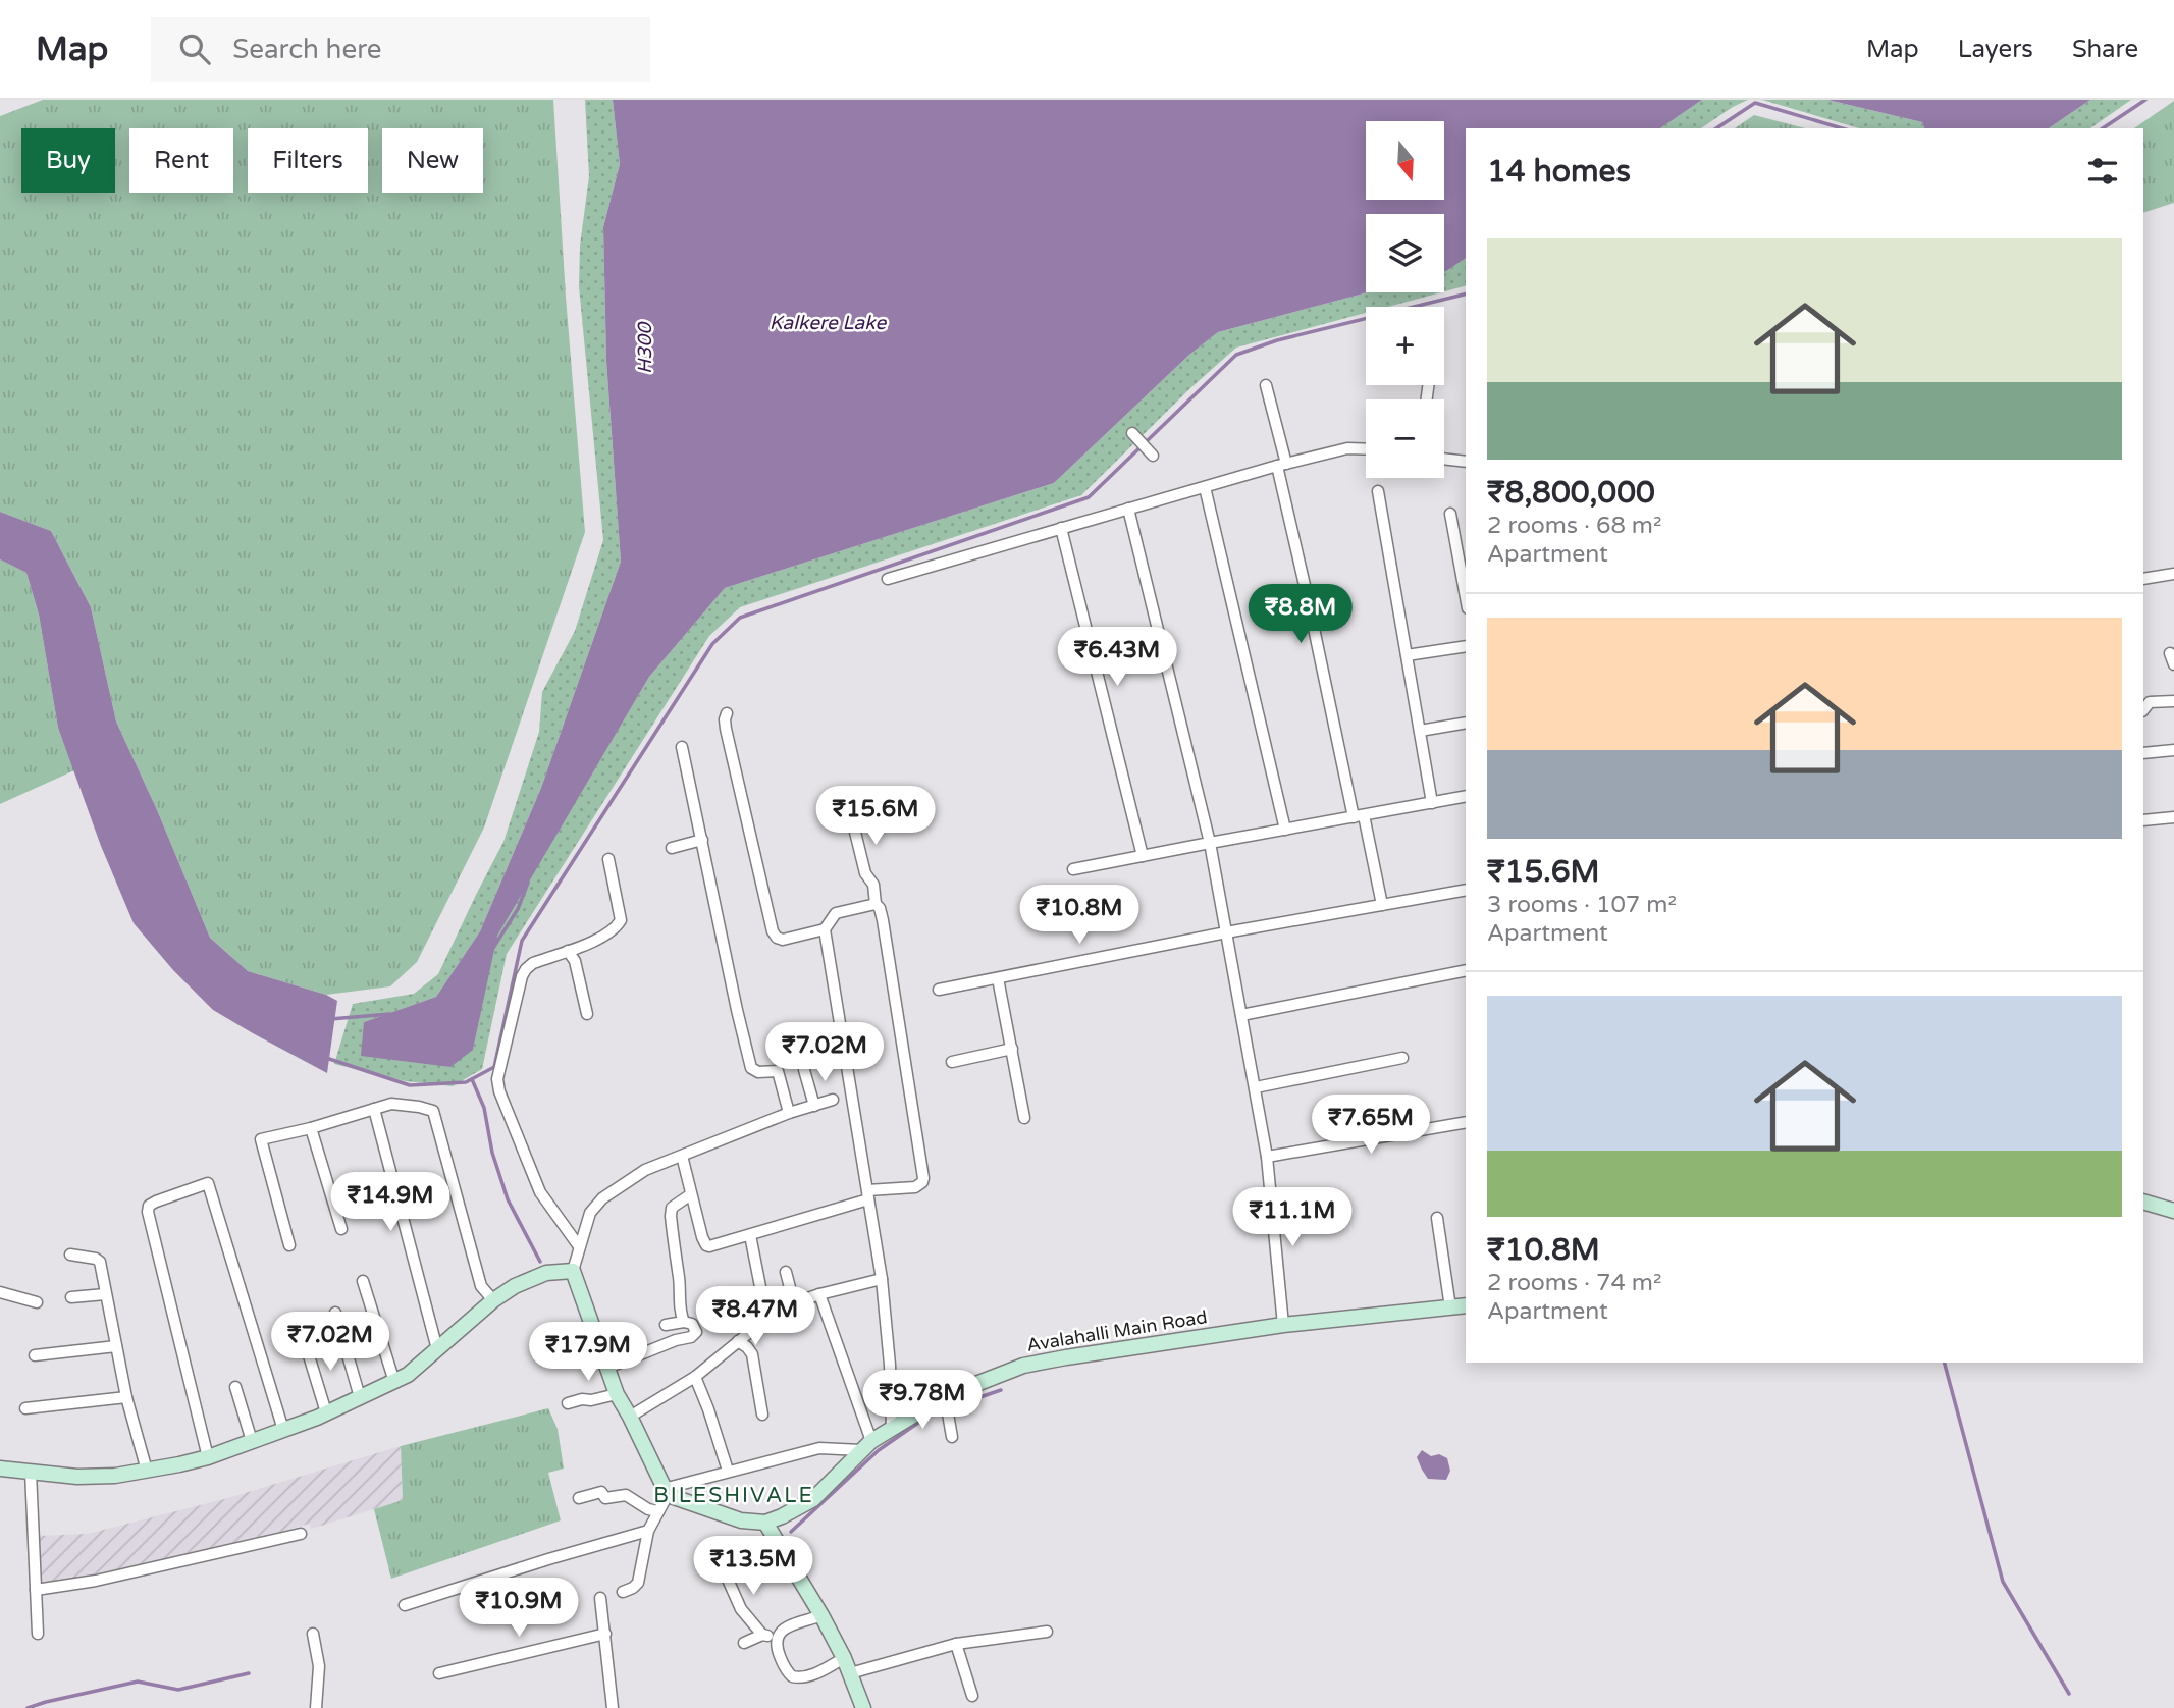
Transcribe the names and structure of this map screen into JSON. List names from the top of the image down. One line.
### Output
{"streets":{"main road":["Avalahalli Main Road"]},"districts":["BILESHIVALE"],"water":["Kalkere Lake","H300"],"north":"bottom","page":{"header":"Map","search":"Search here","nav":["Map","Layers","Share"],"map_buttons":["+","−"],"chip":["Buy","Rent","Filters","New"],"heading":"14 homes","list":[{"name":"₹8,800,000","note":"2 rooms · 68 m² · Apartment"},{"name":"₹15.6M","note":"3 rooms · 107 m² · Apartment"},{"name":"₹10.8M","note":"2 rooms · 74 m² · Apartment"}],"price":["₹8.8M","₹6.43M","₹15.6M","₹10.8M","₹7.02M","₹7.65M","₹14.9M","₹11.1M","₹8.47M","₹7.02M","₹17.9M","₹9.78M","₹13.5M","₹10.9M"]}}
